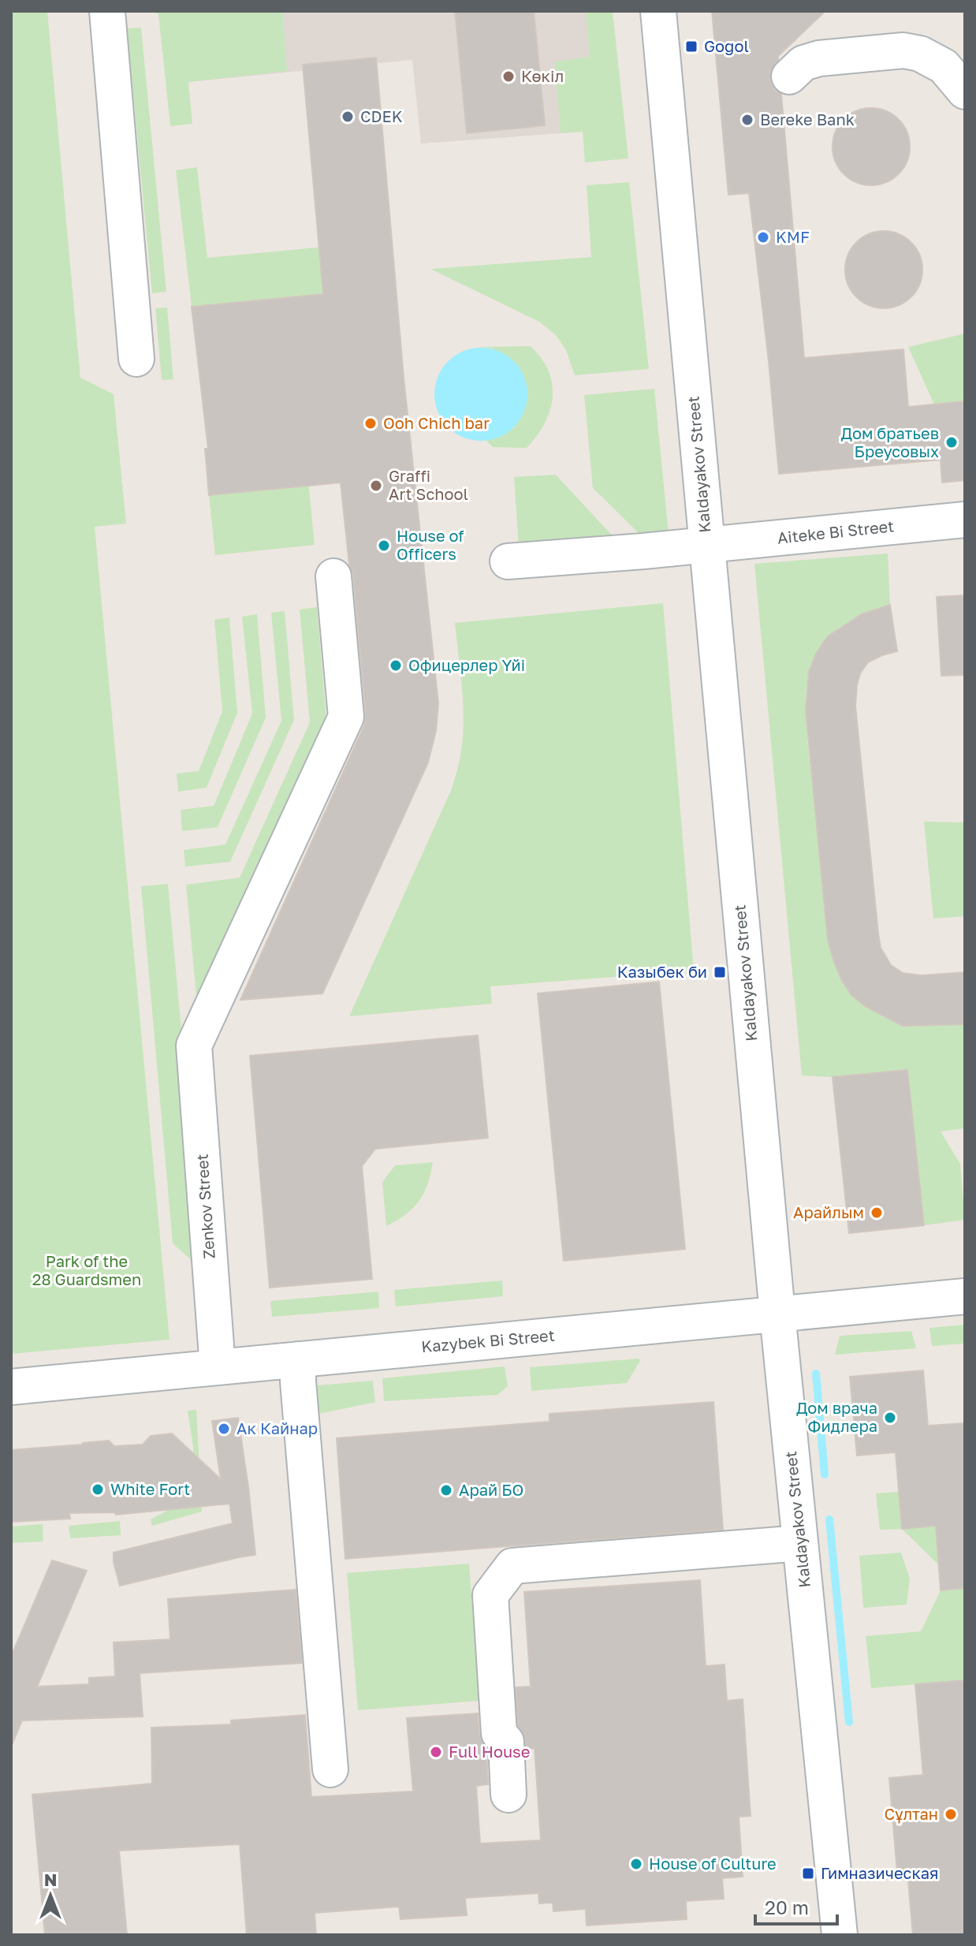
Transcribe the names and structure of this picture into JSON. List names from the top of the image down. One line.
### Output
{"streets":{"street":["Kaldayakov Street","Aiteke Bi Street","Zenkov Street","Kazybek Bi Street"]},"crossings":[["Kaldayakov Street","Aiteke Bi Street"],["Kaldayakov Street","Kazybek Bi Street"],["Zenkov Street","Kazybek Bi Street"]],"parks":["Park of the 28 Guardsmen"],"places":{"transit":["Gogol","Казыбек би","Гимназическая"],"other":["Көкіл","CDEK","Bereke Bank","KMF","Ooh Chich bar","Дом братьев Бреусовых","Graffi Art School","House of Officers","Офицерлер Үйі","Арайлым","Дом врача Фидлера","Ак Кайнар","White Fort","Арай БО","Full House","Сұлтан","House of Culture"]},"scale_bar":"20 m","north":"top"}
